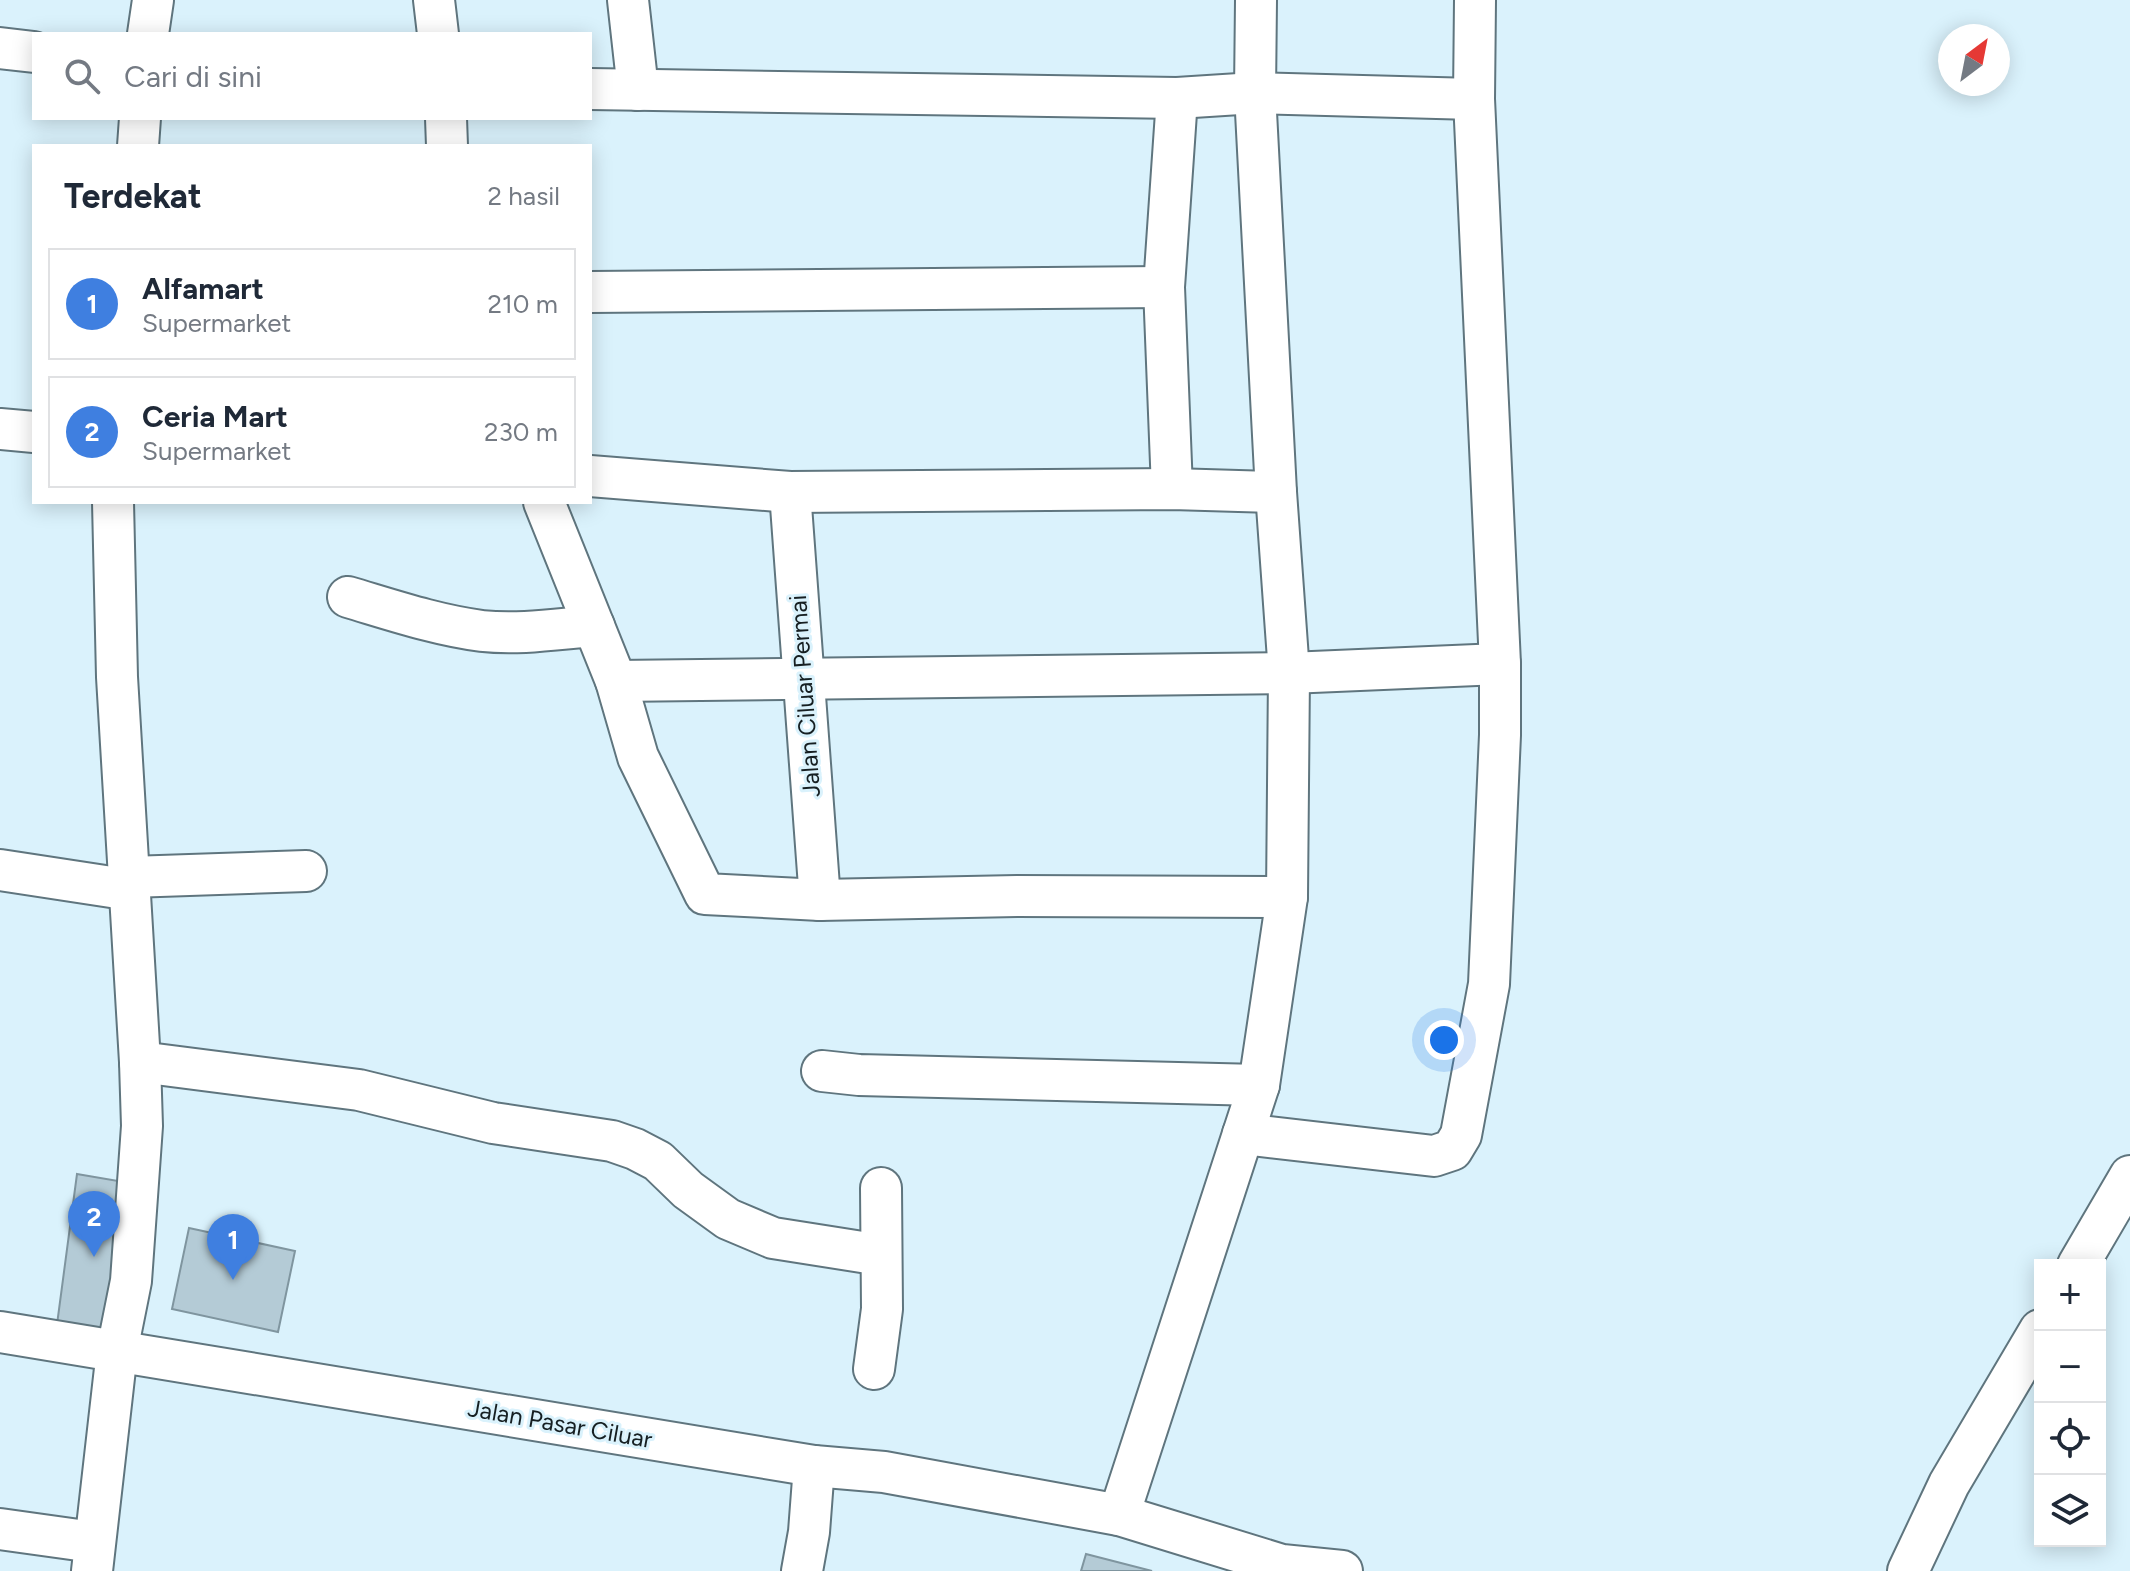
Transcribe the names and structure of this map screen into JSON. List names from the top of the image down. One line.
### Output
{"streets":{"street":["Jalan Ciluar Permai","Jalan Pasar Ciluar"]},"north":"top right","page":{"search":"Cari di sini","heading":["Terdekat","2 hasil"],"list":[{"mark":"1","name":"Alfamart","note":"Supermarket","value":"210 m"},{"mark":"2","name":"Ceria Mart","note":"Supermarket","value":"230 m"}],"pins":["2","1"],"map_buttons":["+","−"]}}
